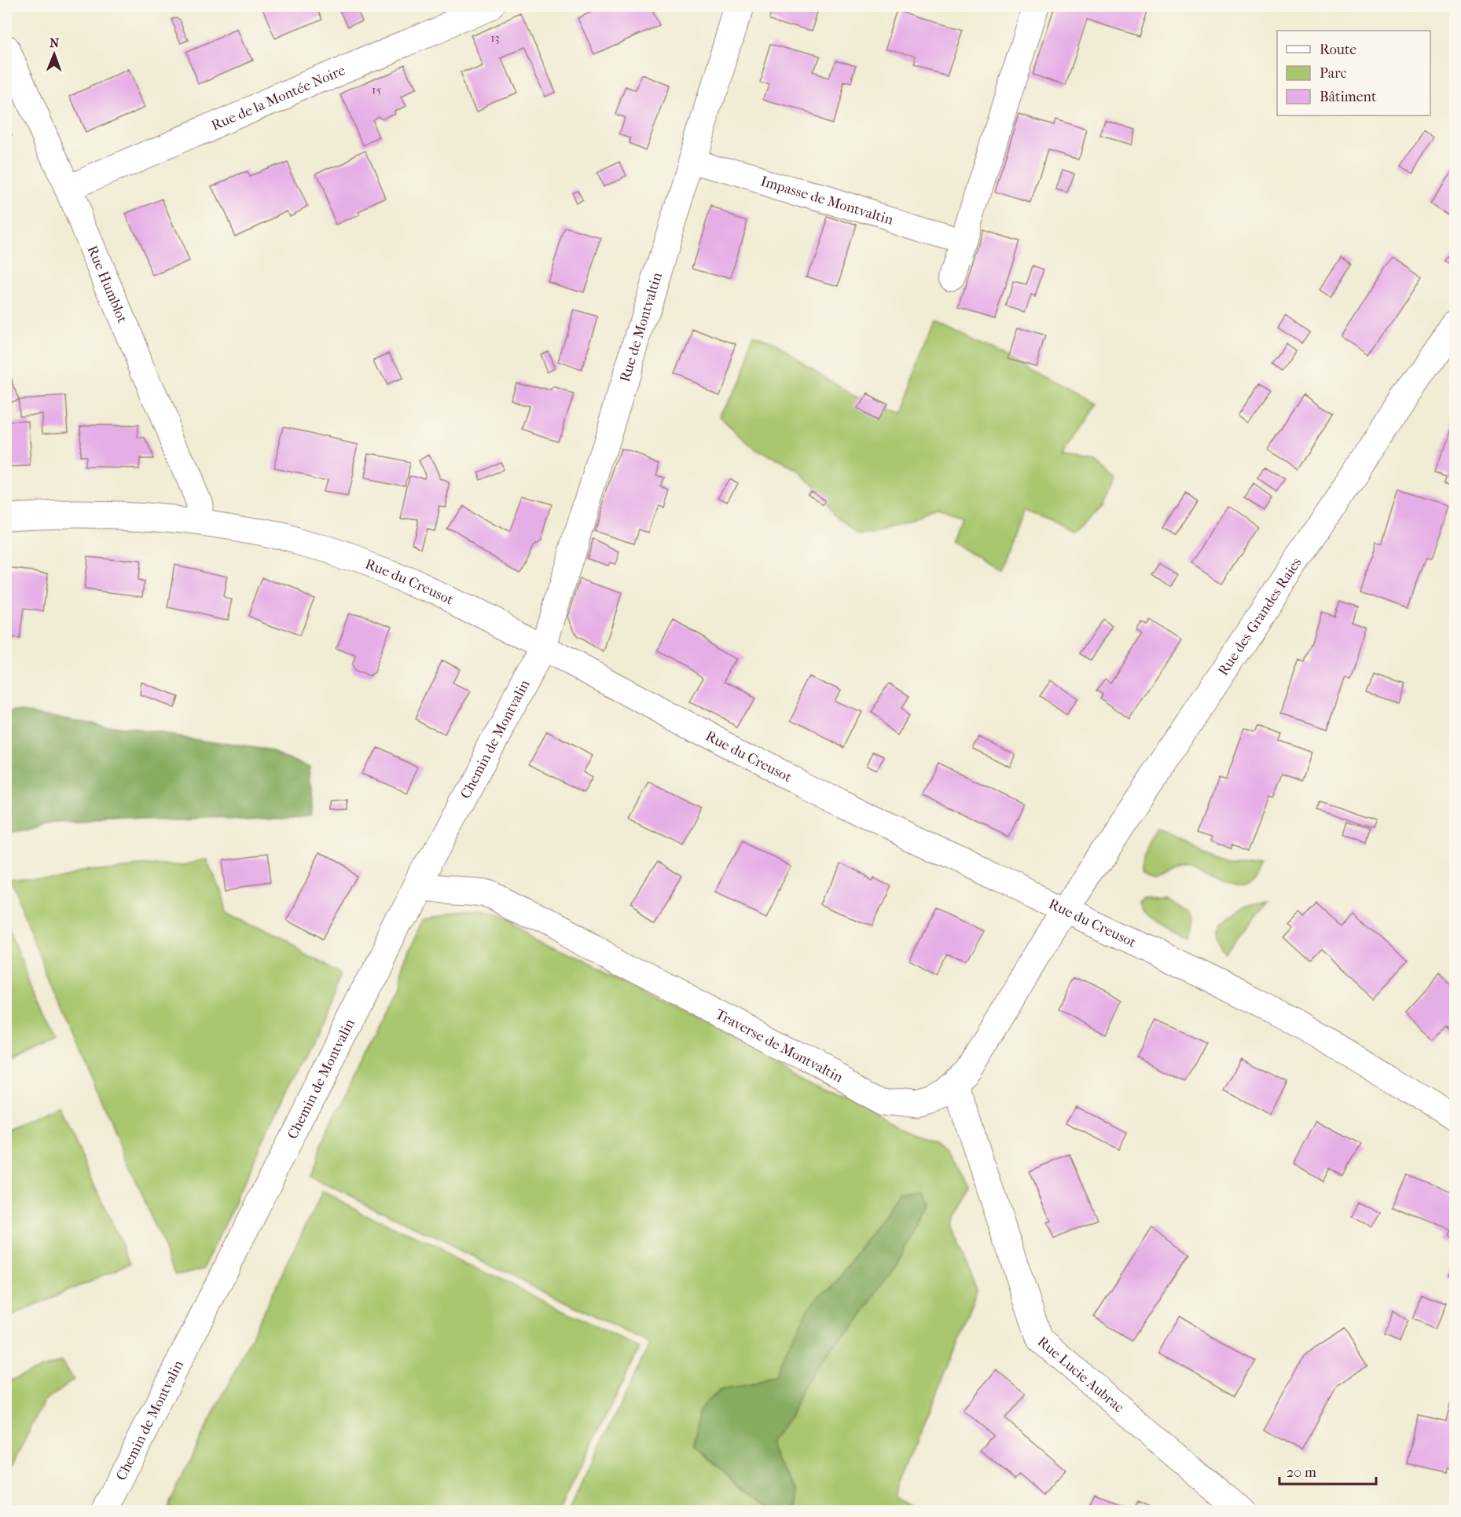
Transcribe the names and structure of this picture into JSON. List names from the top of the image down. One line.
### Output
{"streets":{"street":["Rue de la Montée Noire","Impasse de Montvaltin","Rue Humblot","Rue de Montvaltin","Rue du Creusot","Rue des Grandes Raies","Chemin de Montvalin","Traverse de Montvaltin","Rue Lucie Aubrac"]},"crossings":[["Rue de la Montée Noire","Rue Humblot"],["Impasse de Montvaltin","Rue de Montvaltin"],["Rue Humblot","Rue du Creusot"],["Rue de Montvaltin","Rue du Creusot"],["Rue de Montvaltin","Chemin de Montvalin"],["Rue du Creusot","Rue des Grandes Raies"],["Rue du Creusot","Chemin de Montvalin"],["Rue du Creusot","Traverse de Montvaltin"],["Rue des Grandes Raies","Traverse de Montvaltin"],["Chemin de Montvalin","Traverse de Montvaltin"],["Traverse de Montvaltin","Rue Lucie Aubrac"]],"house_numbers":["13","15"],"legend":["Route","Parc","Bâtiment"],"scale_bar":"20 m","north":"top"}
